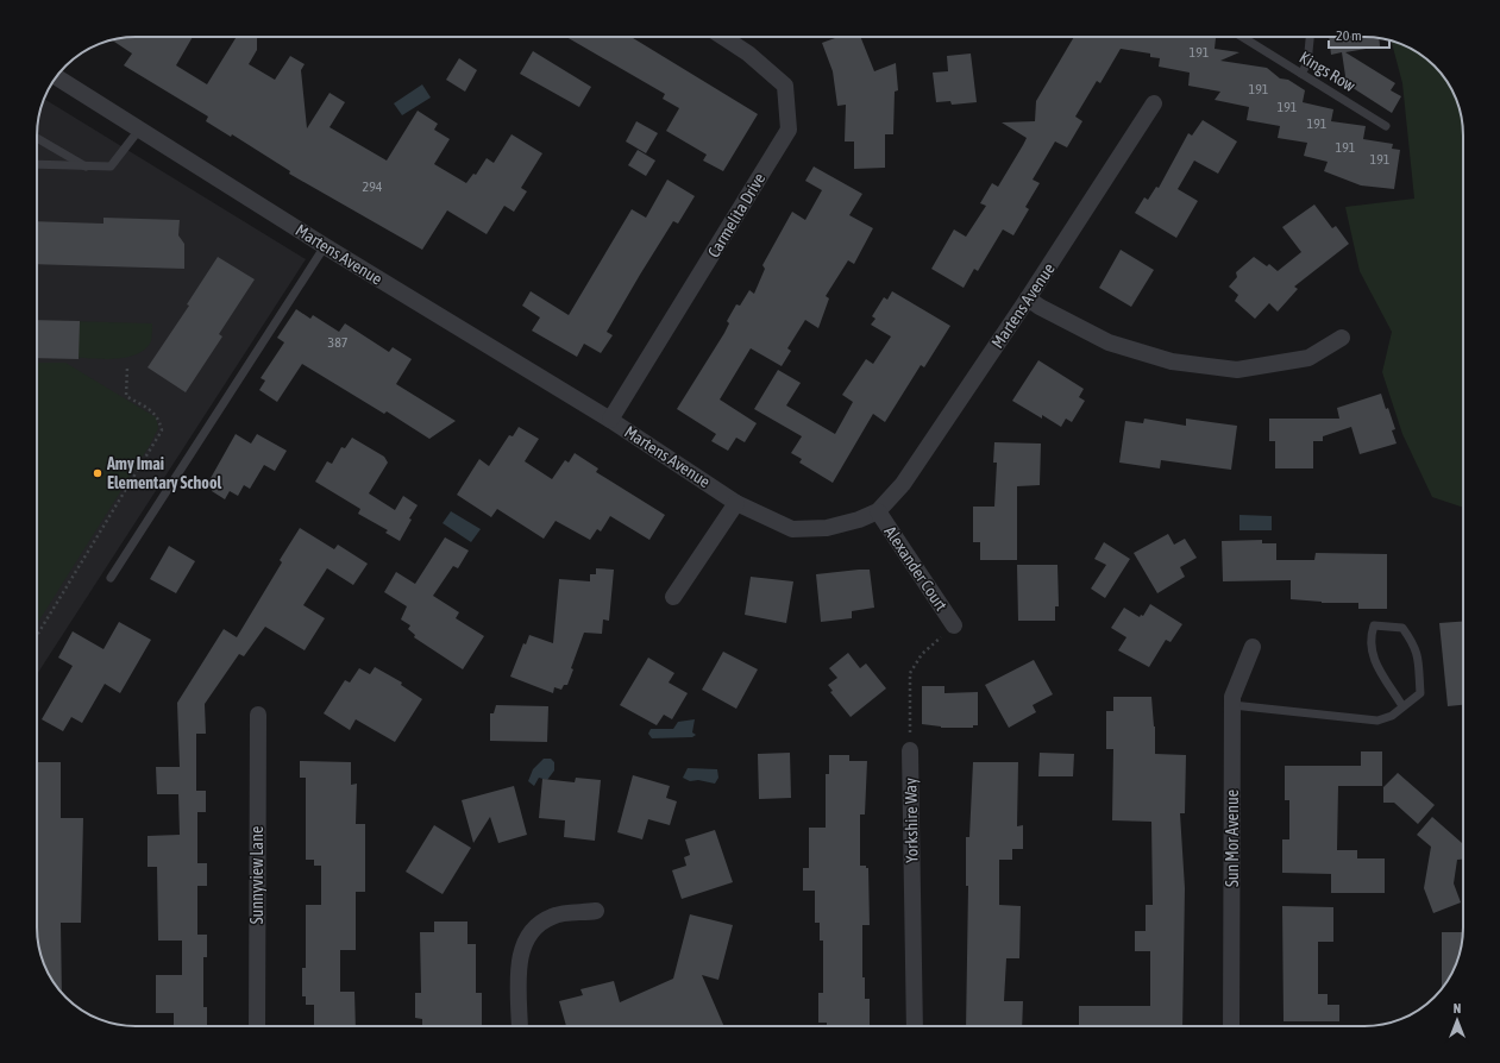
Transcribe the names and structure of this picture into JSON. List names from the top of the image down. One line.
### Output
{"streets":{"street":["Carmelita Drive","Martens Avenue","Alexander Court","Yorkshire Way","Sun Mor Avenue","Sunnyview Lane"],"lane":["Kings Row"]},"crossings":[["Carmelita Drive","Martens Avenue"],["Martens Avenue","Alexander Court"]],"places":["Amy Imai Elementary School"],"house_numbers":["191","191","191","191","191","191","294","387"],"scale_bar":"20 m","north":"top"}
